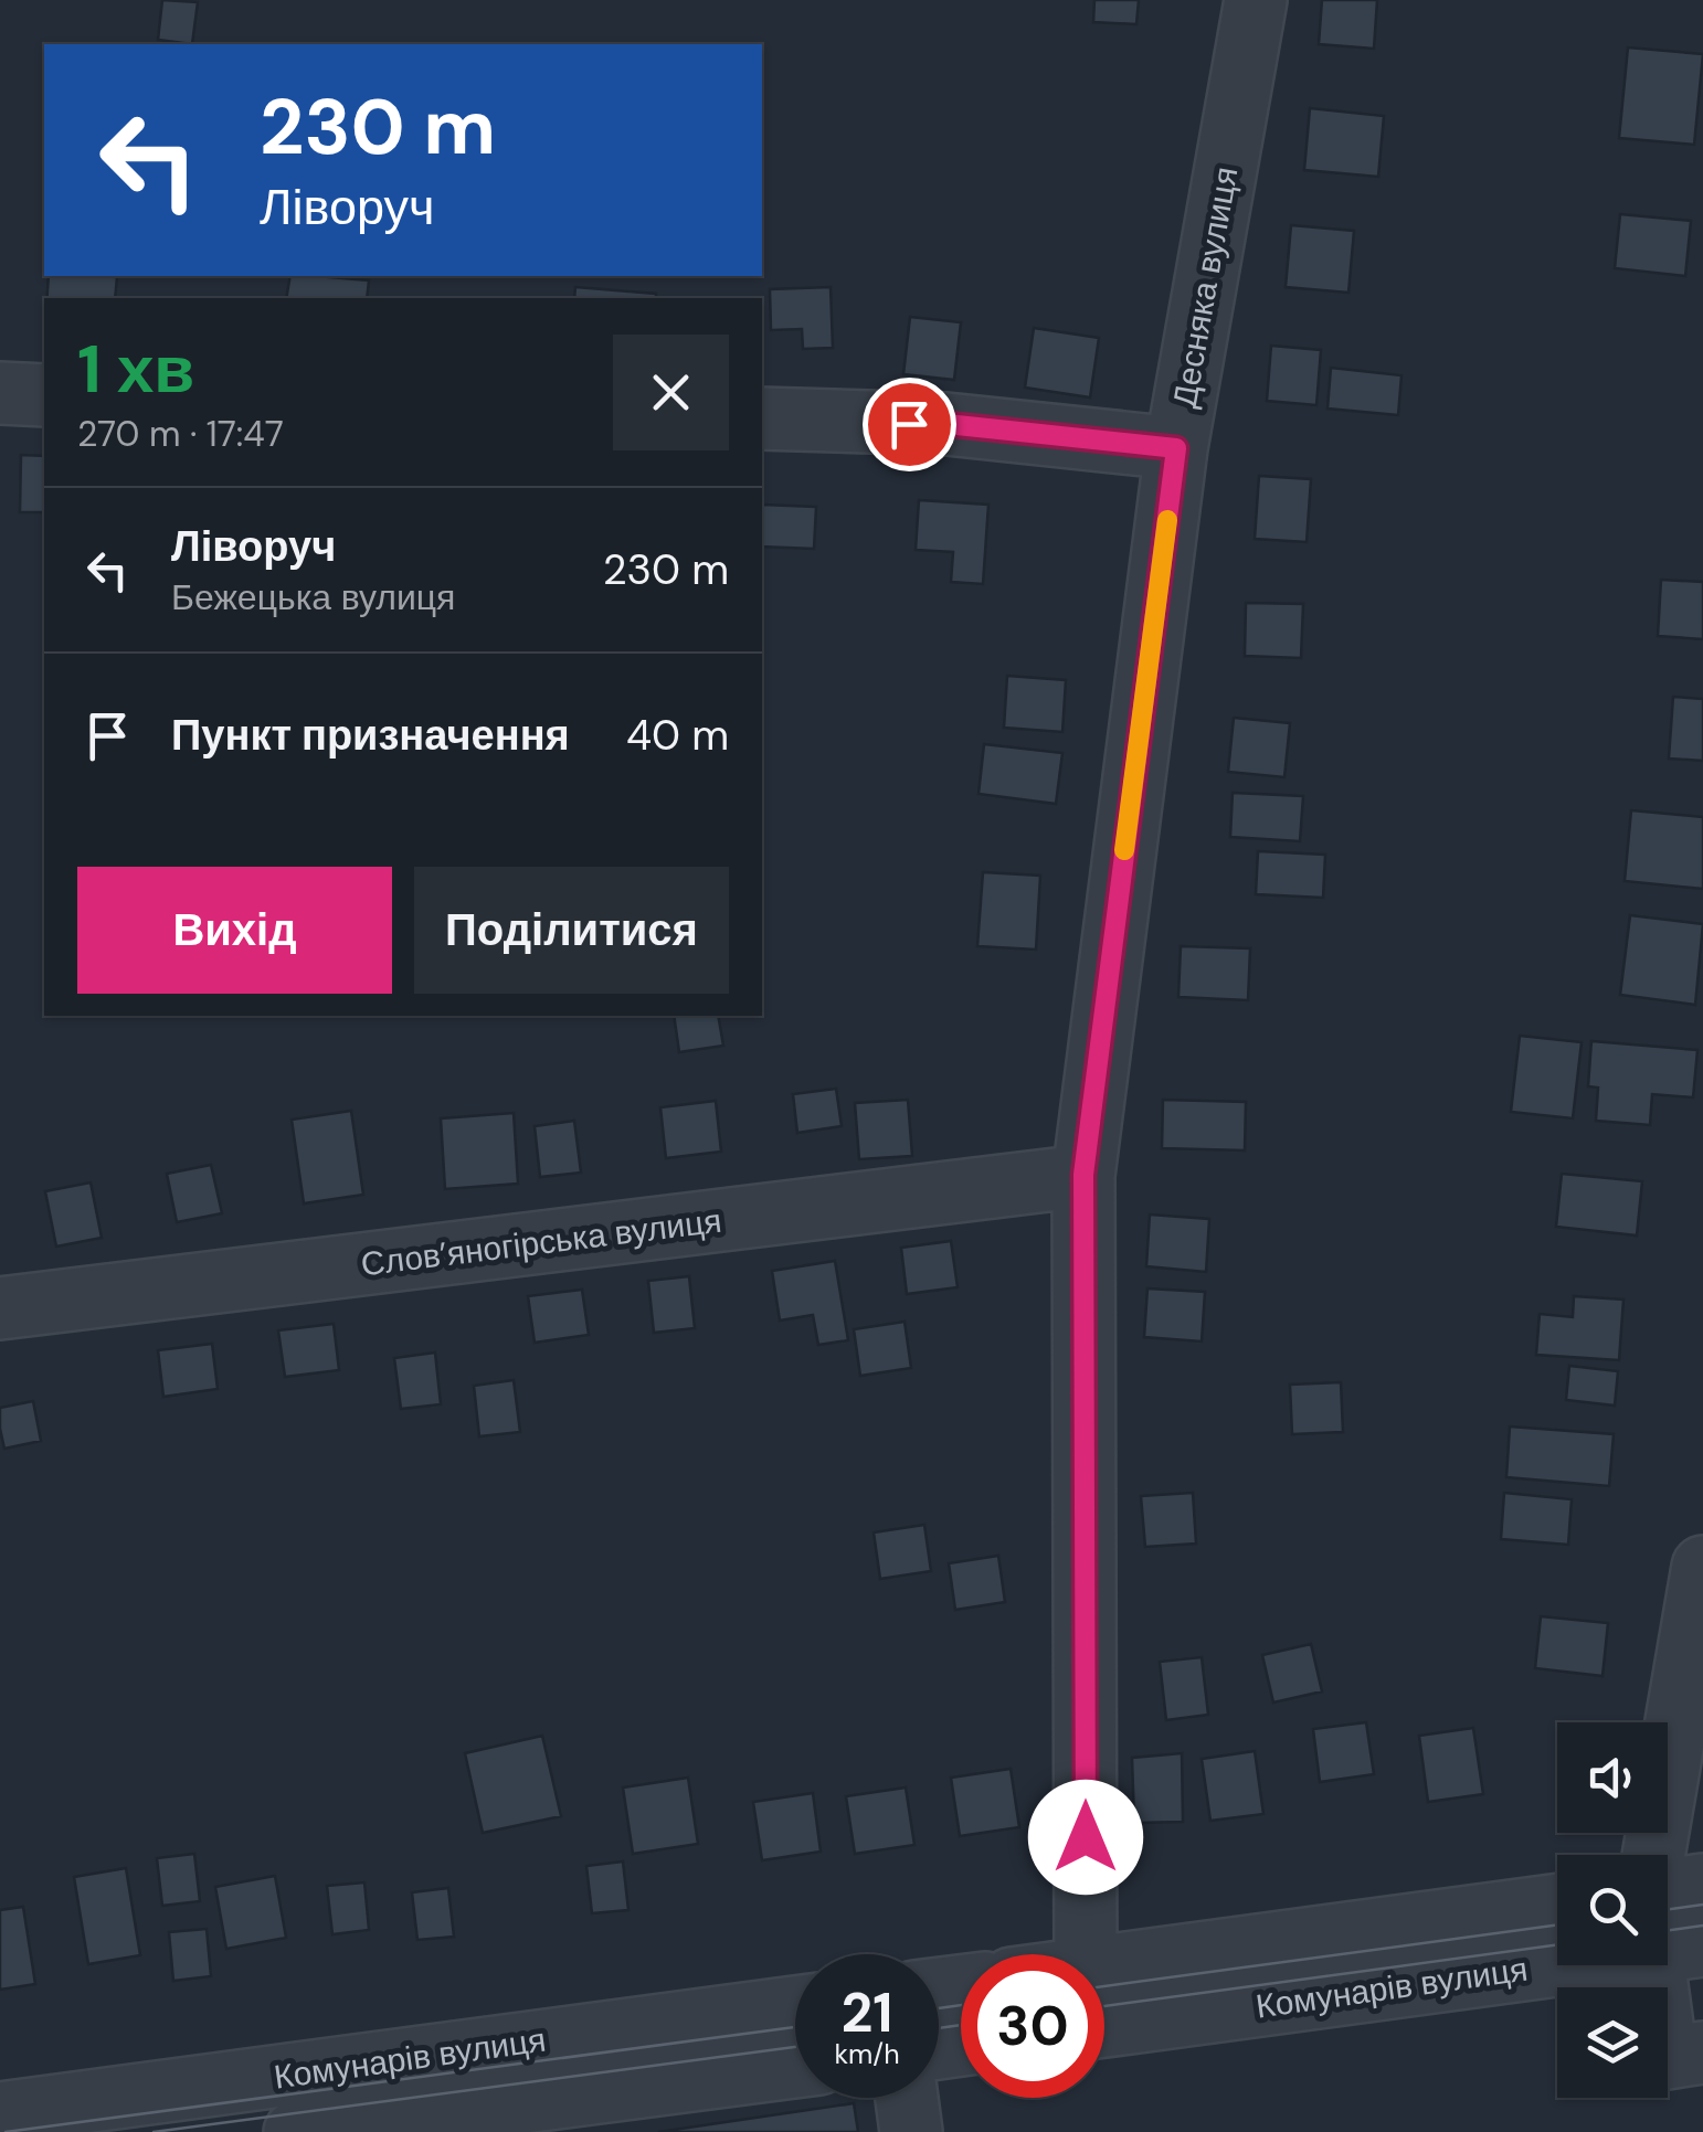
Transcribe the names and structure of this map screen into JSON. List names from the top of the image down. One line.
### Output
{"streets":{"street":["Десняка вулиця","Слов’яногірська вулиця","Комунарів вулиця"]},"crossings":[["Десняка вулиця","Слов’яногірська вулиця"]],"page":{"turn":["230 m","Ліворуч"],"heading":["1 хв","270 m · 17:47"],"list":[{"name":"Ліворуч","note":"Бежецька вулиця","value":"230 m"},{"name":"Пункт призначення","value":"40 m"}],"buttons":["Вихід","Поділитися"],"speed":"21 km/h","limit":"30"}}
